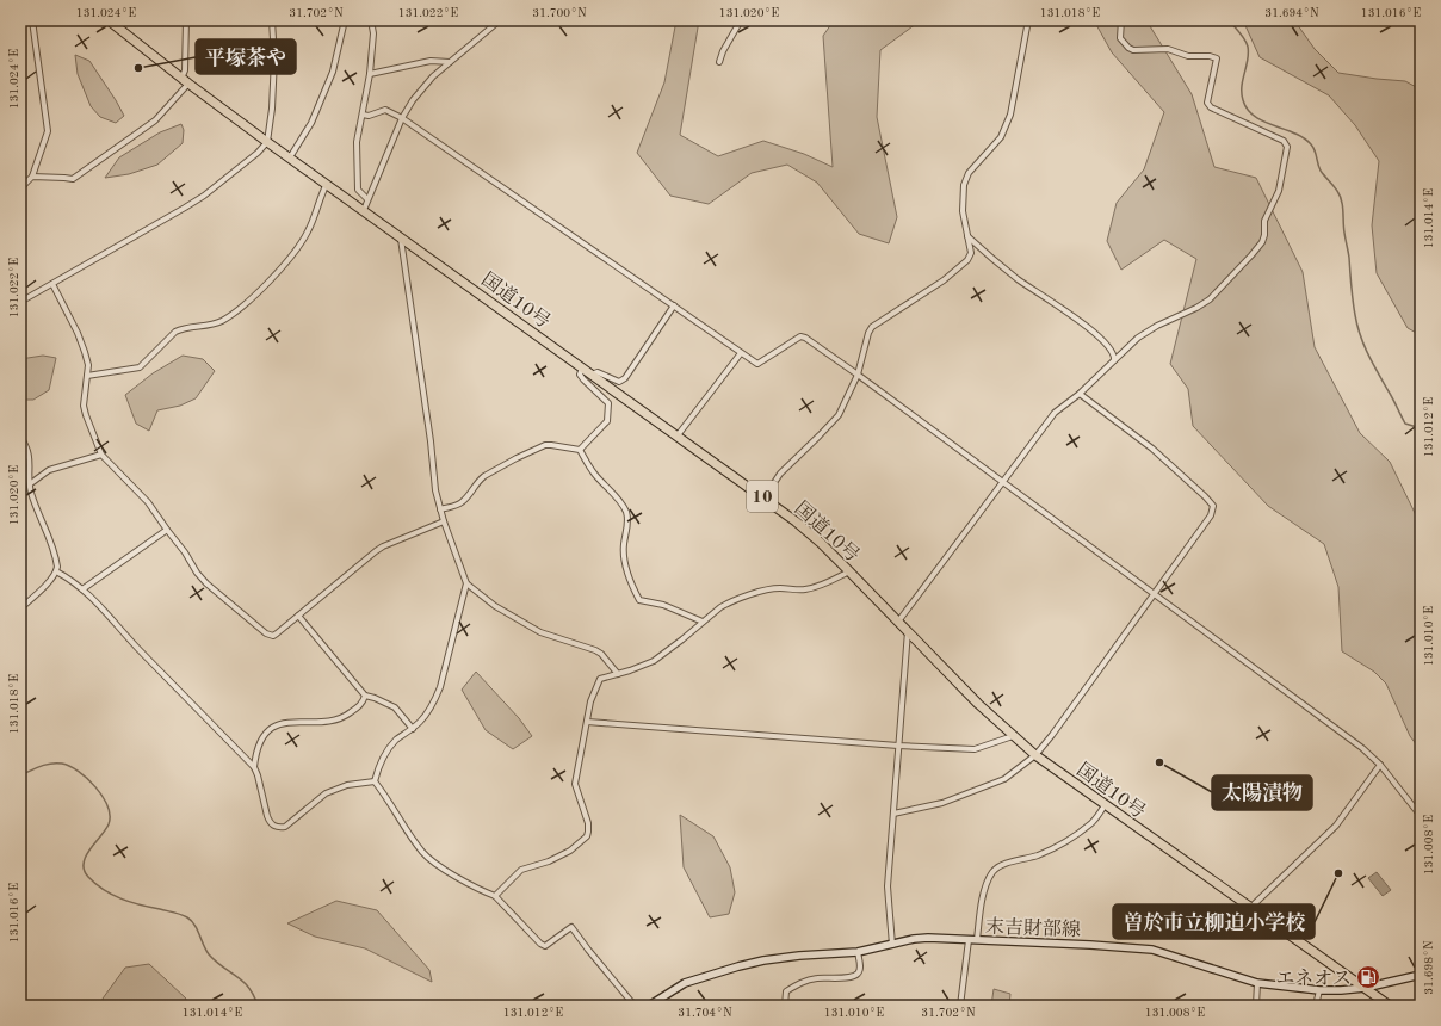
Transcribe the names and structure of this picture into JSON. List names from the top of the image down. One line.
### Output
{"streets":{"highway":["国道10号","10"],"main road":["末吉財部線"]},"crossings":[["国道10号","末吉財部線"]],"places":{"other":["平塚茶や","太陽漬物","曽於市立柳迫小学校"],"fuel station":["エネオス"]},"coordinates":["131.024°E","31.702°N","131.022°E","31.700°N","131.020°E","131.018°E","31.694°N","131.016°E","131.014°E","131.012°E","131.010°E","131.008°E","31.698°N","31.704°N"]}
